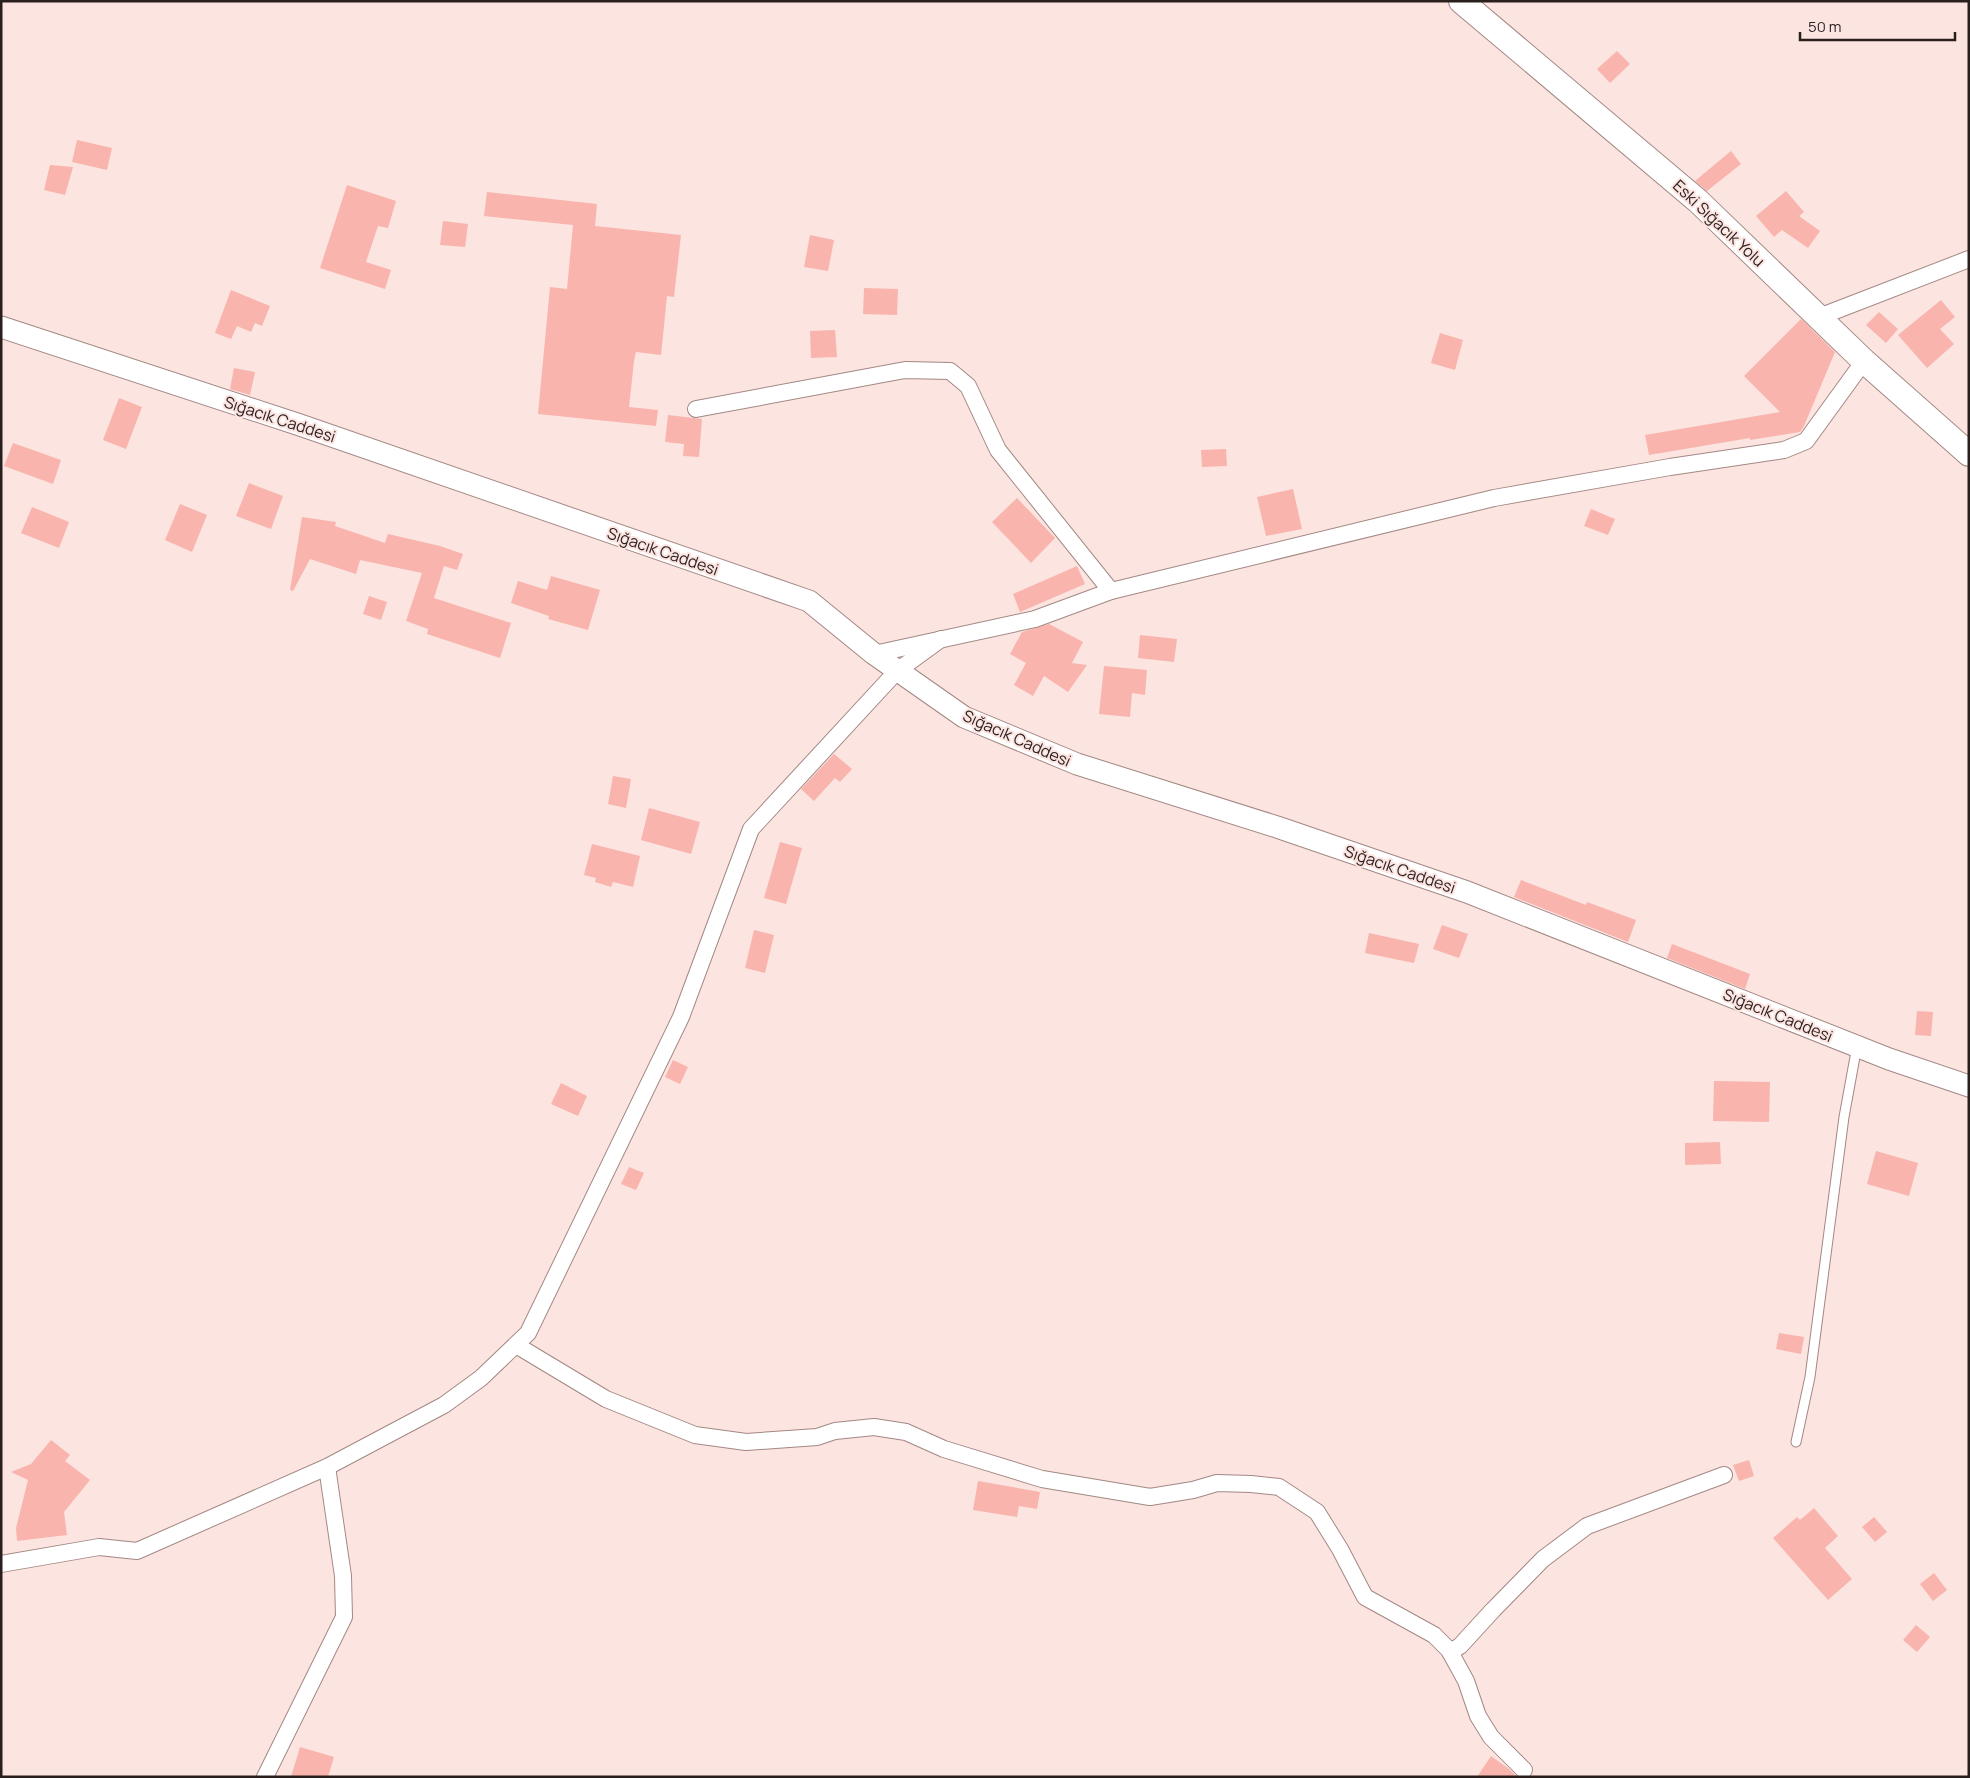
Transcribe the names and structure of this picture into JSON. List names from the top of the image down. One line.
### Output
{"streets":{"main road":["Eski Sığacık Yolu"],"street":["Sığacık Caddesi"]},"scale_bar":"50 m"}
